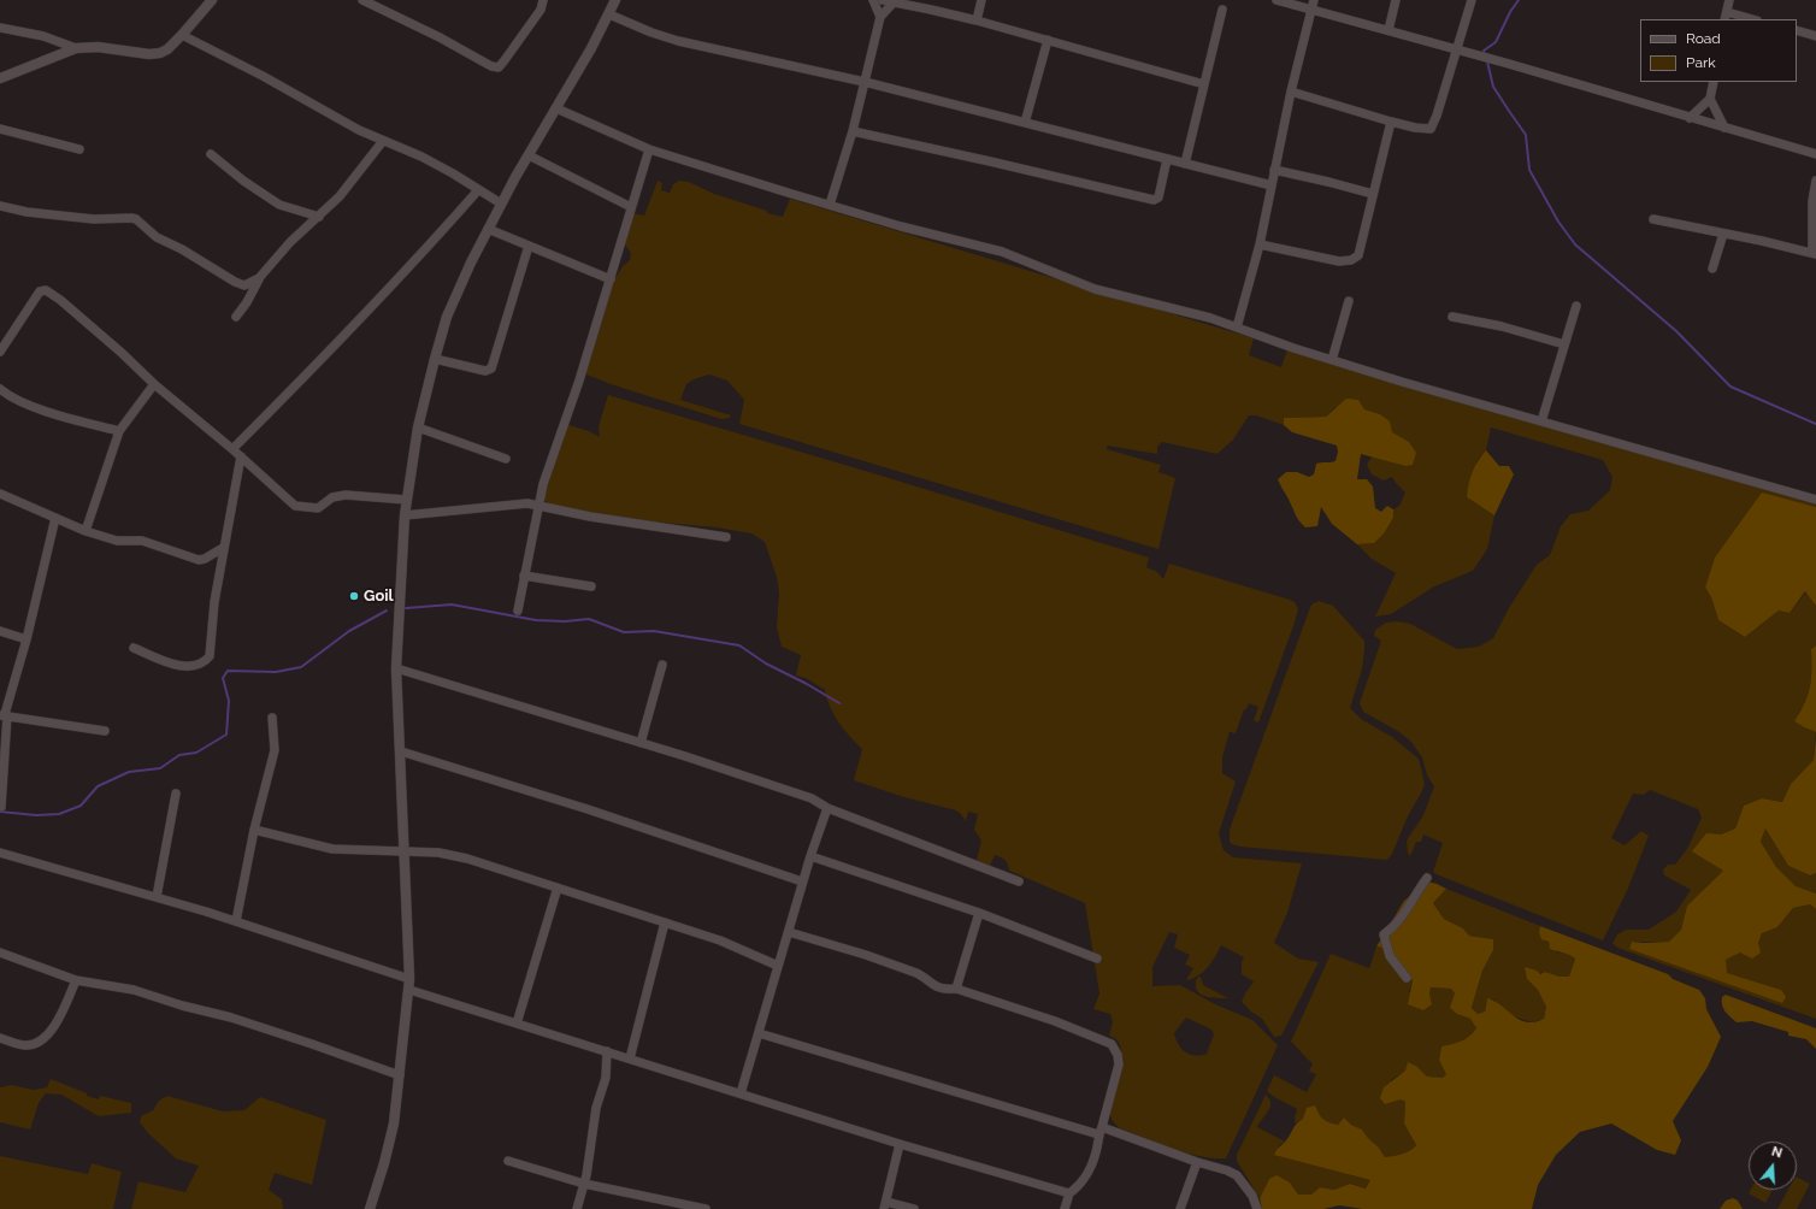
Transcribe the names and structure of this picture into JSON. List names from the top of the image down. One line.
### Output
{"places":["Goil"],"legend":["Road","Park"],"north":"top"}
